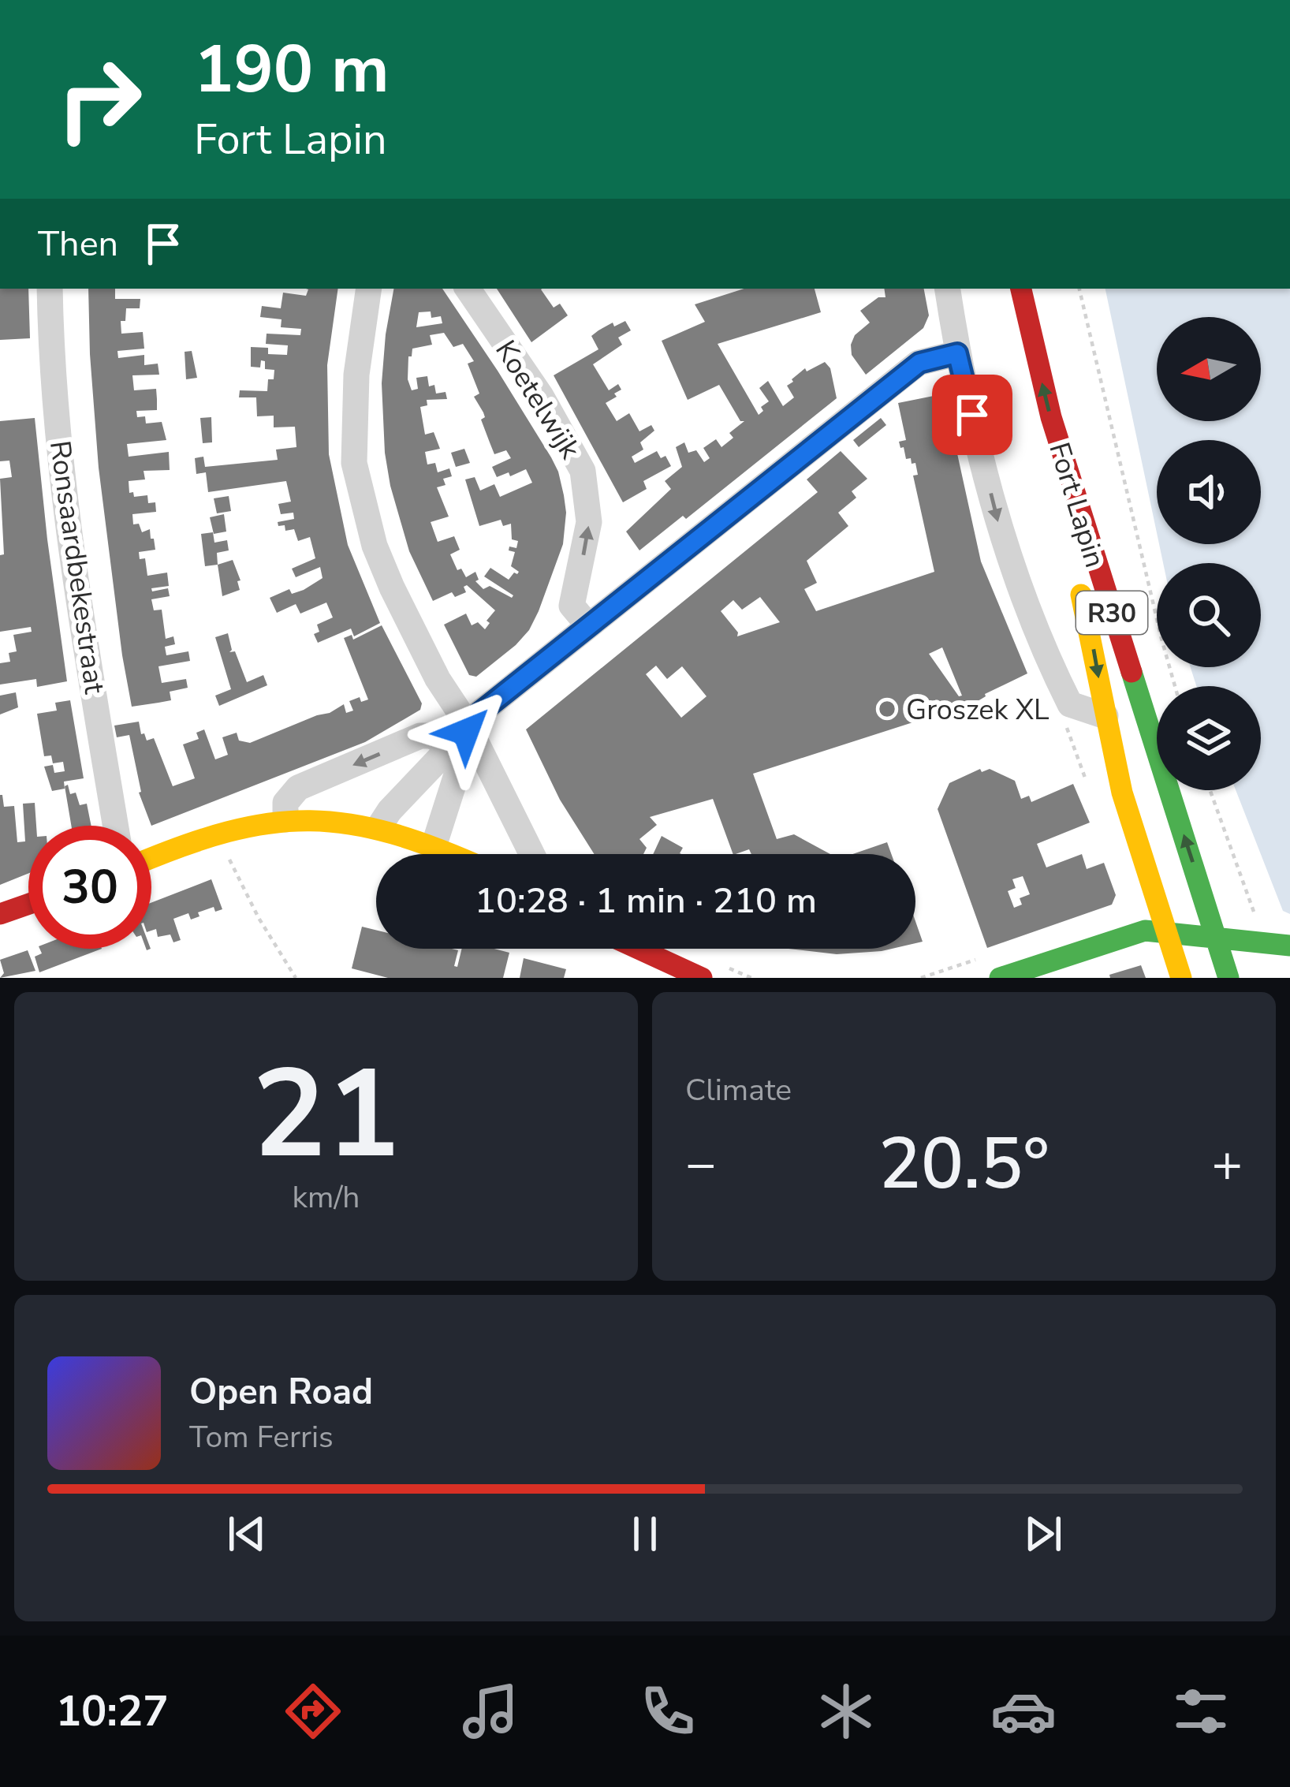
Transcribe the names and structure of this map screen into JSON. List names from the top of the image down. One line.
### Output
{"streets":{"main road":["Fort Lapin","R30"],"street":["Koetelwijk","Ronsaardbekestraat"]},"crossings":[["Fort Lapin","R30"]],"places":["Groszek XL"],"north":"left","page":{"turn":["190 m","Fort Lapin"],"then":"Then","limit":"30","trip":"10:28 · 1 min · 210 m","tile":[["21","km/h"],"Climate"],"heat":["−","20.5°","+"],"song":["Open Road","Tom Ferris"],"tabs":"10:27"}}
